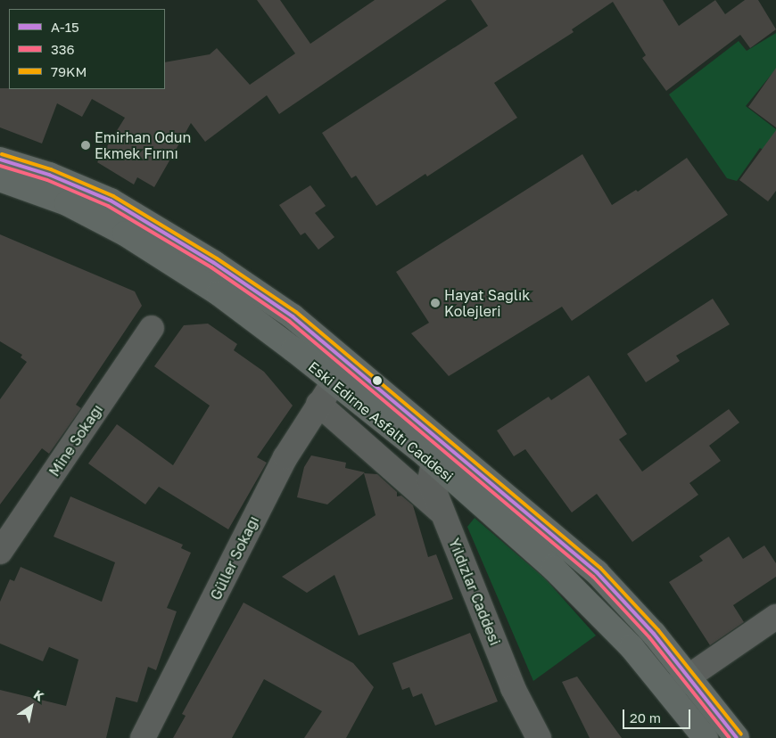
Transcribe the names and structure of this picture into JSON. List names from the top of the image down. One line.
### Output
{"streets":{"main road":["Eski Edirne Asfaltı Caddesi"],"street":["Mine Sokağı","Güller Sokağı","Yıldızlar Caddesi"]},"crossings":[["Eski Edirne Asfaltı Caddesi","Güller Sokağı"],["Eski Edirne Asfaltı Caddesi","Yıldızlar Caddesi"]],"places":["Emirhan Odun Ekmek Fırını","Hayat Sağlık Kolejleri"],"lines":["transit line 79KM","transit line A-15","transit line 336"],"legend":["A-15","336","79KM"],"scale_bar":"20 m","north":"top right"}
